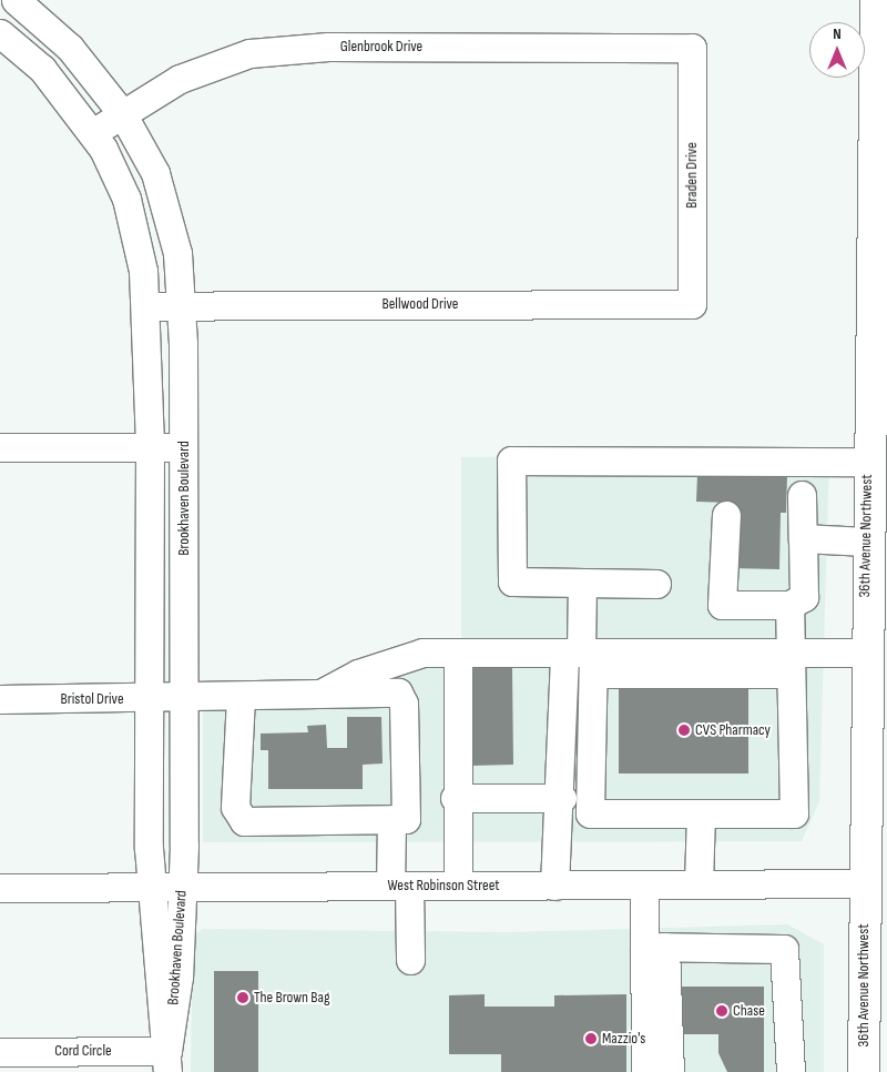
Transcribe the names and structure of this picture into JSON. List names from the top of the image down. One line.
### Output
{"streets":{"main road":["36th Avenue Northwest"],"street":["Glenbrook Drive","Braden Drive","Bellwood Drive","Brookhaven Boulevard","Bristol Drive","West Robinson Street","Cord Circle"]},"crossings":[["Glenbrook Drive","Braden Drive"],["Glenbrook Drive","Brookhaven Boulevard"],["Braden Drive","Bellwood Drive"],["Bellwood Drive","Brookhaven Boulevard"],["Brookhaven Boulevard","Bristol Drive"],["Brookhaven Boulevard","West Robinson Street"],["Brookhaven Boulevard","Cord Circle"],["36th Avenue Northwest","West Robinson Street"]],"places":["CVS Pharmacy","The Brown Bag","Chase","Mazzio's"],"north":"top"}
